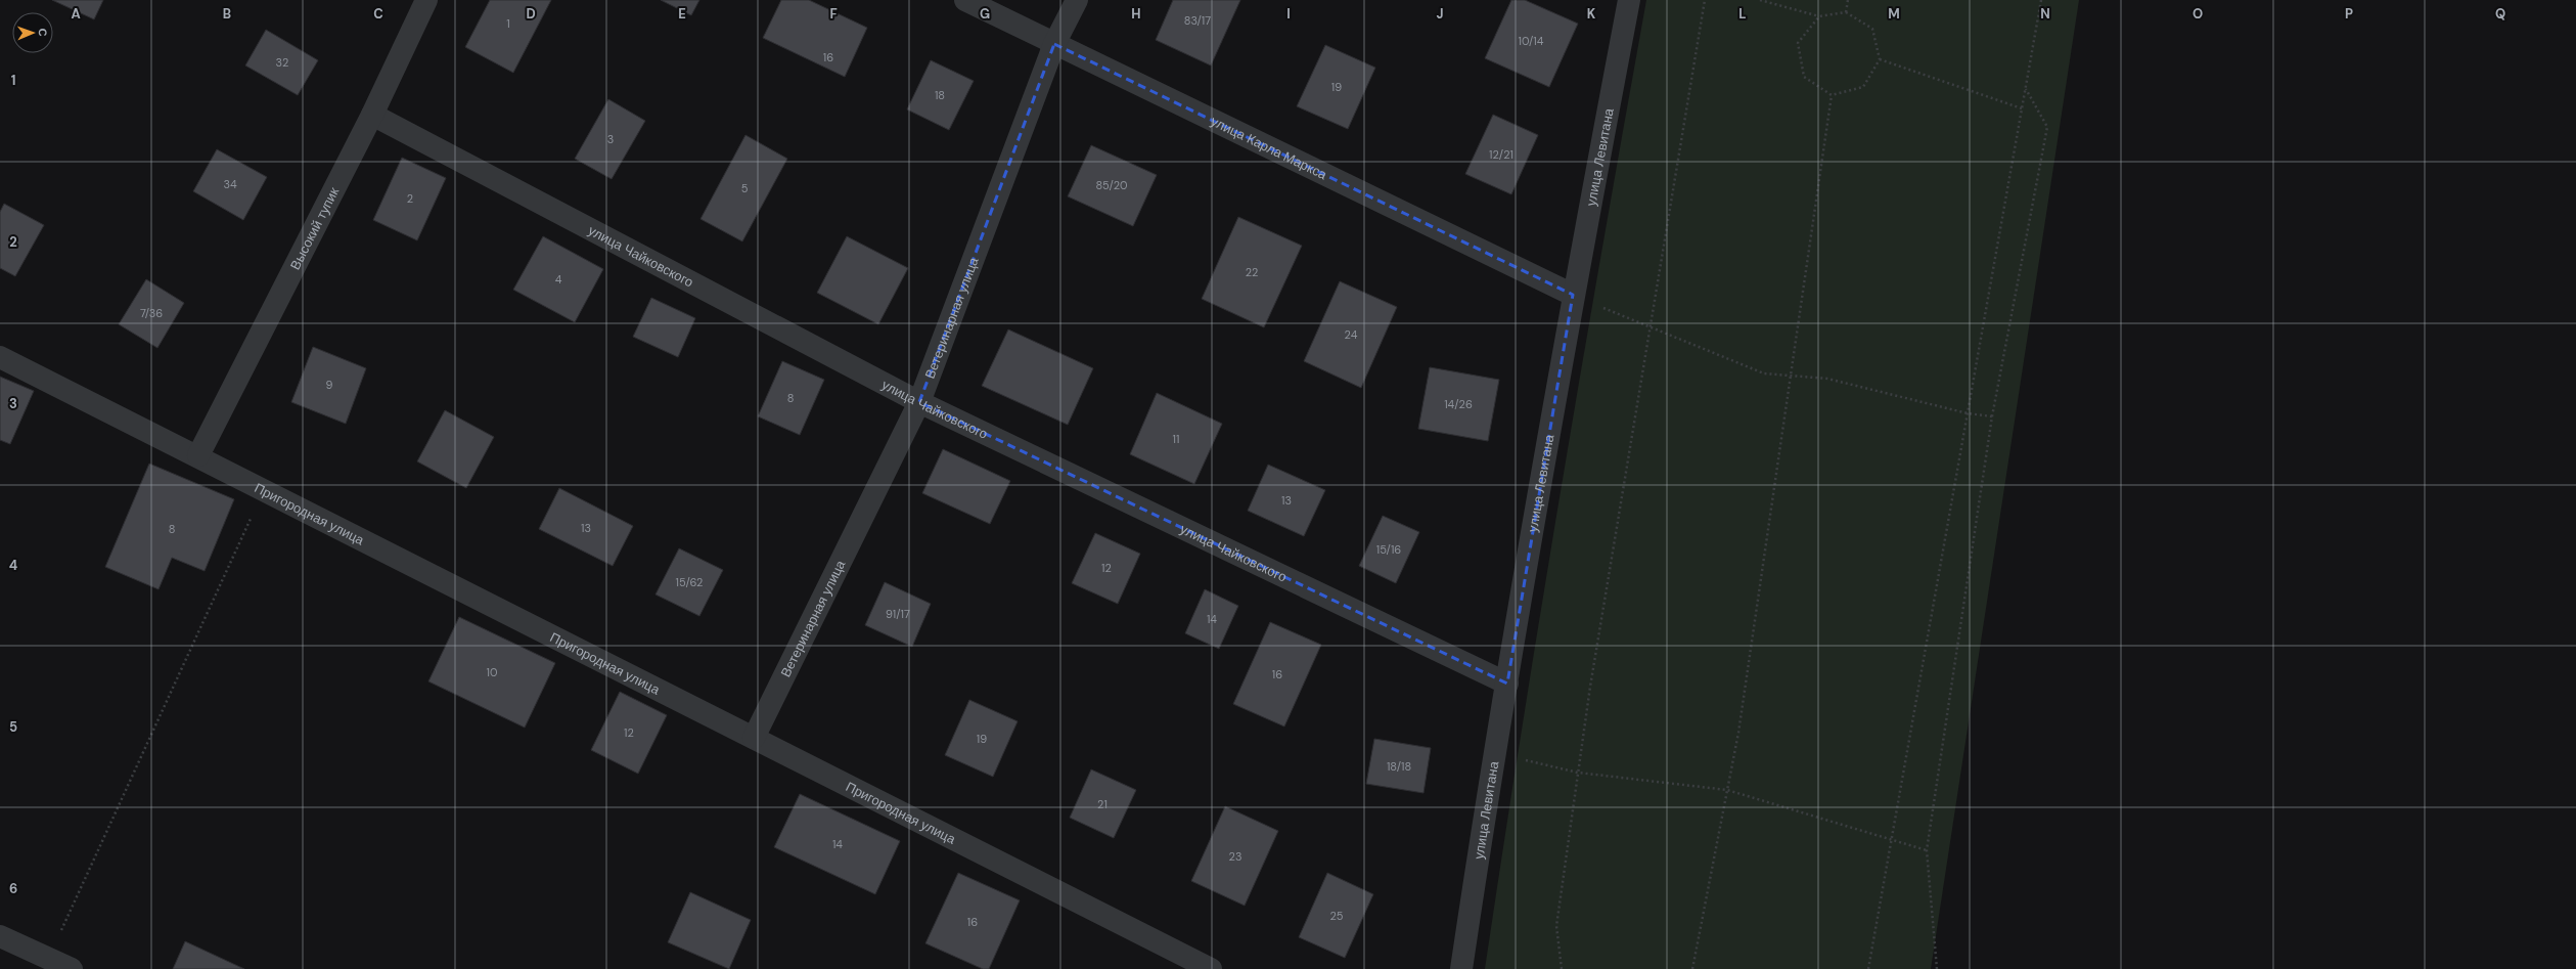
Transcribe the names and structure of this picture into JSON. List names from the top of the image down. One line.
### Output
{"streets":{"street":["улица Карла Маркса","улица Левитана","Высокий тупик","улица Чайковского","Ветеринарная улица","Пригородная улица"]},"crossings":[["улица Карла Маркса","улица Левитана"],["улица Карла Маркса","Ветеринарная улица"],["улица Левитана","улица Чайковского"],["Высокий тупик","улица Чайковского"],["Высокий тупик","Пригородная улица"],["улица Чайковского","Ветеринарная улица"],["Ветеринарная улица","Пригородная улица"]],"house_numbers":["83/17","1","10/14","16","32","19","18","3","12/21","34","85/20","5","2","22","4","7/36","24","9","8","14/26","11","13","13","8","15/16","12","15/62","91/17","14","10","16","12","19","18/18","21","14","23","25","16"],"north":"right","grid":{"columns":["A","B","C","D","E","F","G","H","I","J","K","L","M","N","O","P","Q"],"rows":["1","2","3","4","5","6"]}}
